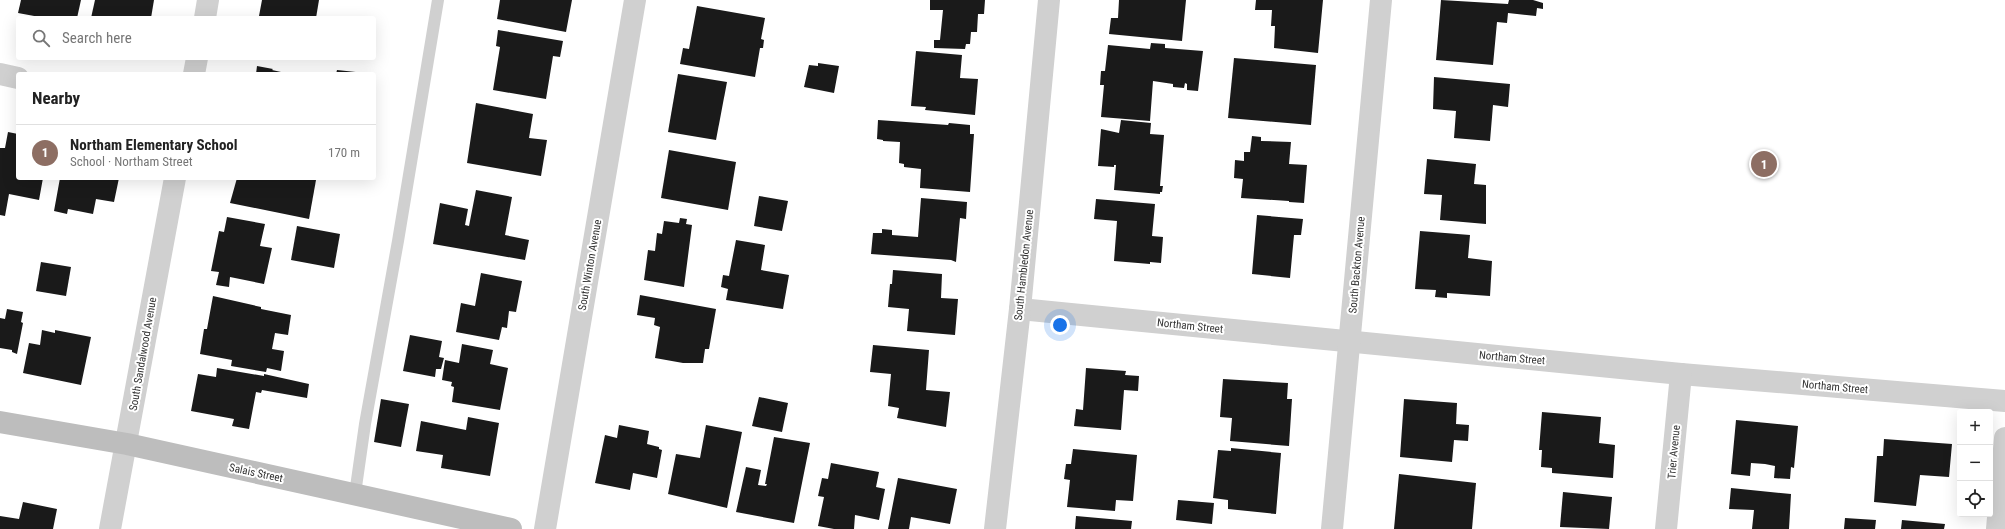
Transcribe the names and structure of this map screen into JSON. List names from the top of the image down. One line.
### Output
{"streets":{"street":["South Winton Avenue","South Hambledon Avenue","South Backton Avenue","Northam Street","South Sandalwood Avenue","Trier Avenue","Salais Street"]},"crossings":[["South Hambledon Avenue","Northam Street"],["South Backton Avenue","Northam Street"],["Northam Street","Trier Avenue"],["South Sandalwood Avenue","Salais Street"]],"page":{"search":"Search here","heading":"Nearby","list":[{"mark":"1","name":"Northam Elementary School","note":"School · Northam Street","value":"170 m"}],"pins":"1","map_buttons":["+","−"]}}
